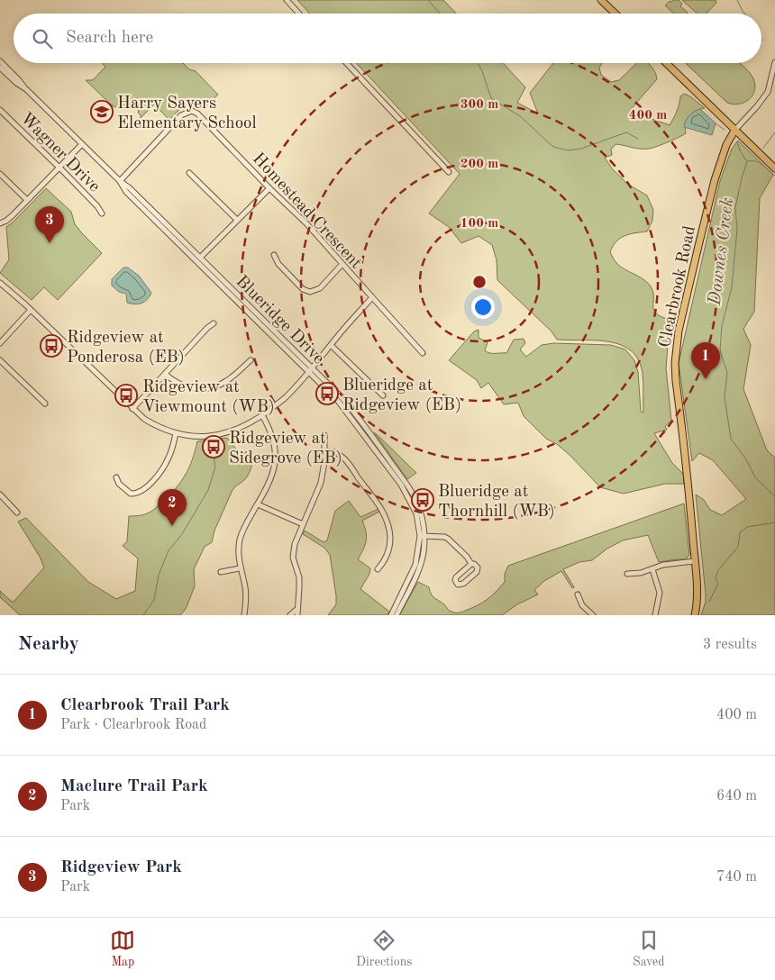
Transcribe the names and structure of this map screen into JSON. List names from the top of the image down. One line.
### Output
{"streets":{"main road":["Clearbrook Road"],"street":["Wagner Drive","Homestead Crescent","Blueridge Drive"]},"crossings":[["Homestead Crescent","Blueridge Drive"]],"water":["Downes Creek"],"places":{"school or university":["Harry Sayers Elementary School"],"bus stop":["Ridgeview at Ponderosa (EB)","Blueridge at Ridgeview (EB)","Ridgeview at Viewmount (WB)","Ridgeview at Sidegrove (EB)","Blueridge at Thornhill (WB)"]},"page":{"search":"Search here","pins":["3","1","2"],"heading":["Nearby","3 results"],"list":[{"mark":"1","name":"Clearbrook Trail Park","note":"Park · Clearbrook Road","value":"400 m"},{"mark":"2","name":"Maclure Trail Park","note":"Park","value":"640 m"},{"mark":"3","name":"Ridgeview Park","note":"Park","value":"740 m"}],"nav":["Map","Directions","Saved"]},"rings":["300 m","400 m","200 m","100 m"]}
